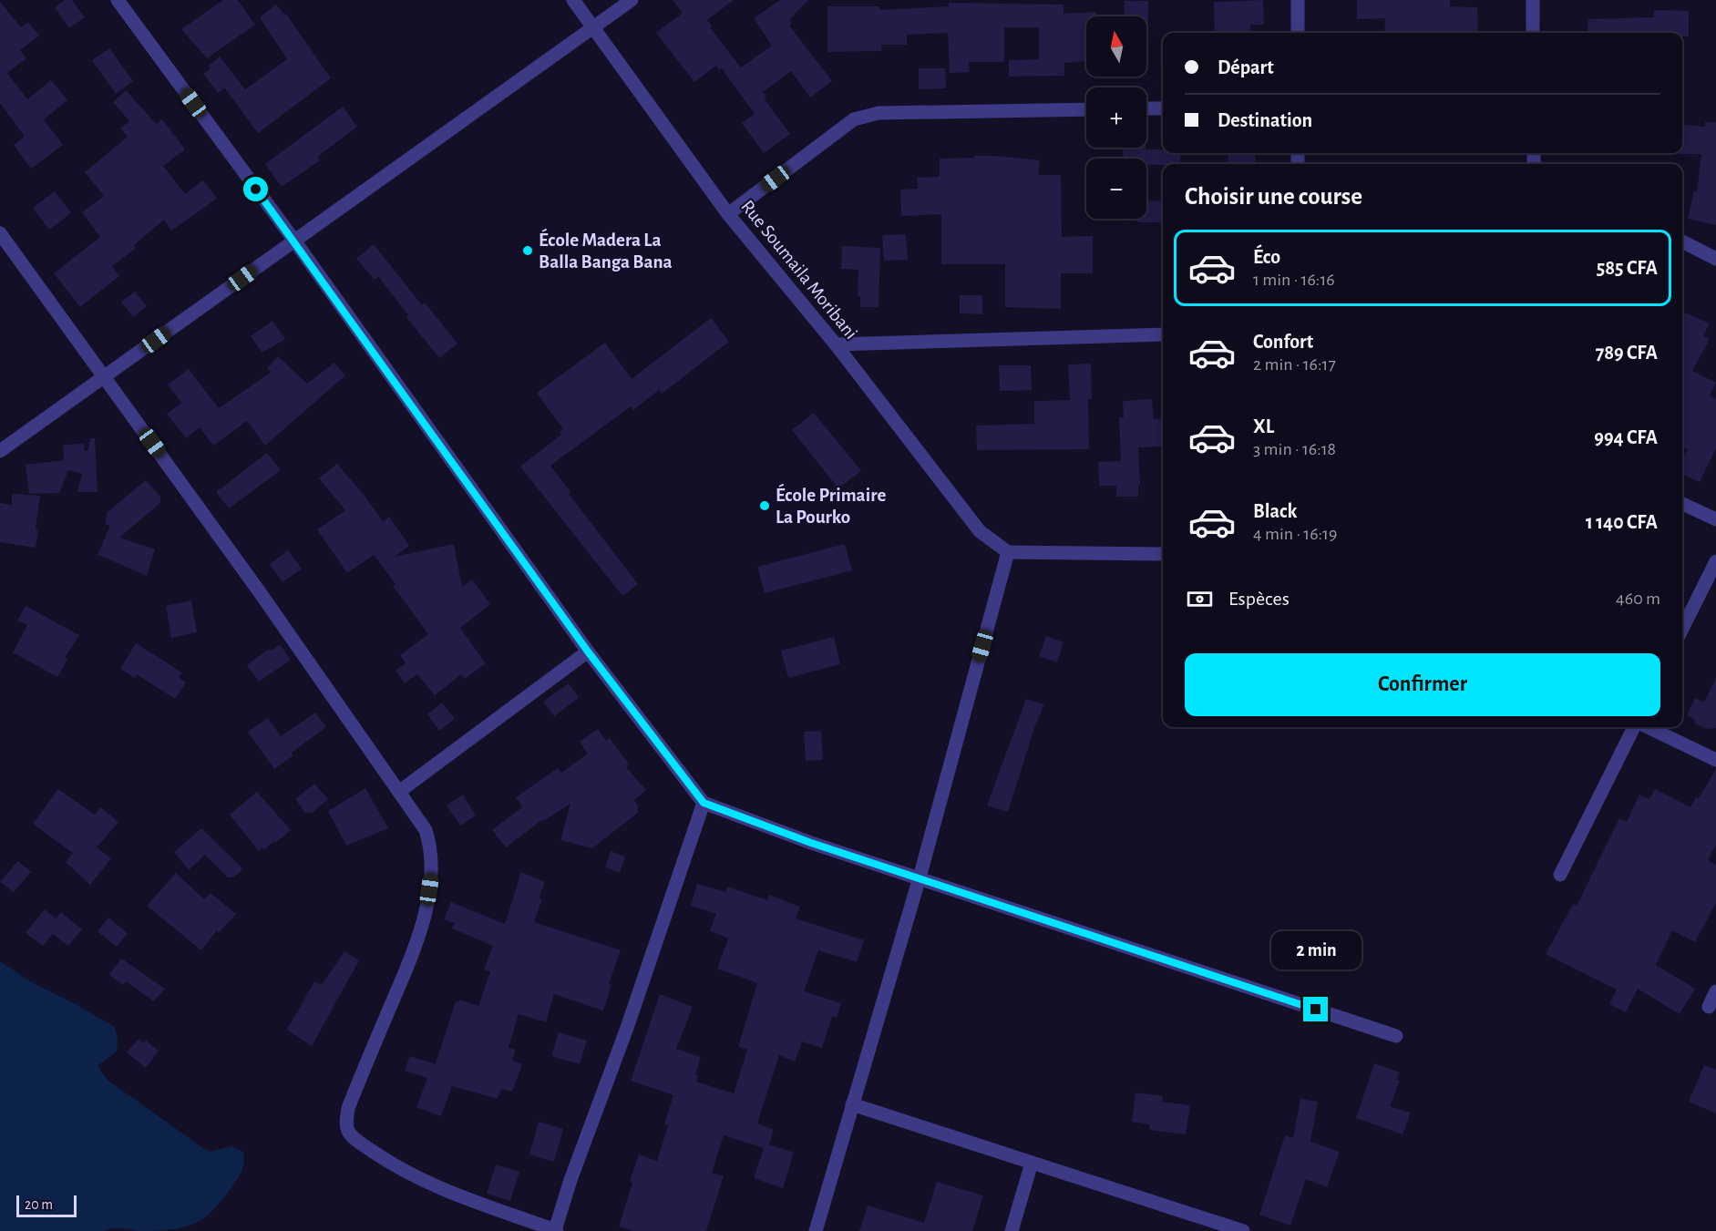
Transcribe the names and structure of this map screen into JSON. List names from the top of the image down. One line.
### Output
{"streets":{"street":["Rue Soumaila Moribani"]},"places":["École Madera La Balla Banga Bana","École Primaire La Pourko"],"scale_bar":"20 m","north":"top","page":{"map_buttons":["+","−"],"banner":["Départ","Destination"],"heading":"Choisir une course","list":[{"name":"Éco","note":"1 min · 16:16","value":"585 CFA"},{"name":"Confort","note":"2 min · 16:17","value":"789 CFA"},{"name":"XL","note":"3 min · 16:18","value":"994 CFA"},{"name":"Black","note":"4 min · 16:19","value":"1 140 CFA"}],"pay":["Espèces","460 m"],"buttons":"Confirmer","bubble":"2 min","scale":"20 m"}}
